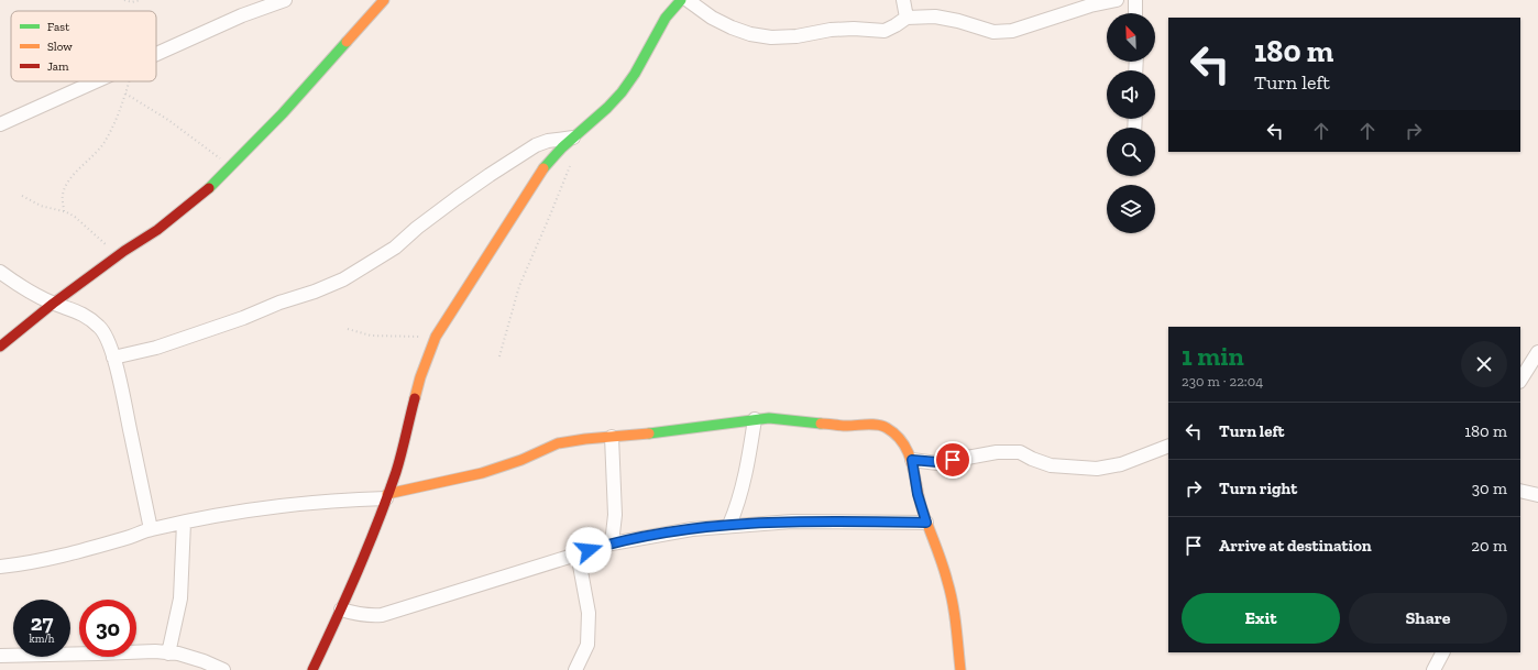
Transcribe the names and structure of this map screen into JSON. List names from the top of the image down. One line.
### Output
{"legend":["Fast","Slow","Jam"],"north":"top left","page":{"turn":["180 m","Turn left"],"heading":["1 min","230 m · 22:04"],"list":[{"name":"Turn left","value":"180 m"},{"name":"Turn right","value":"30 m"},{"name":"Arrive at destination","value":"20 m"}],"buttons":["Exit","Share"],"speed":"27 km/h","limit":"30"}}
